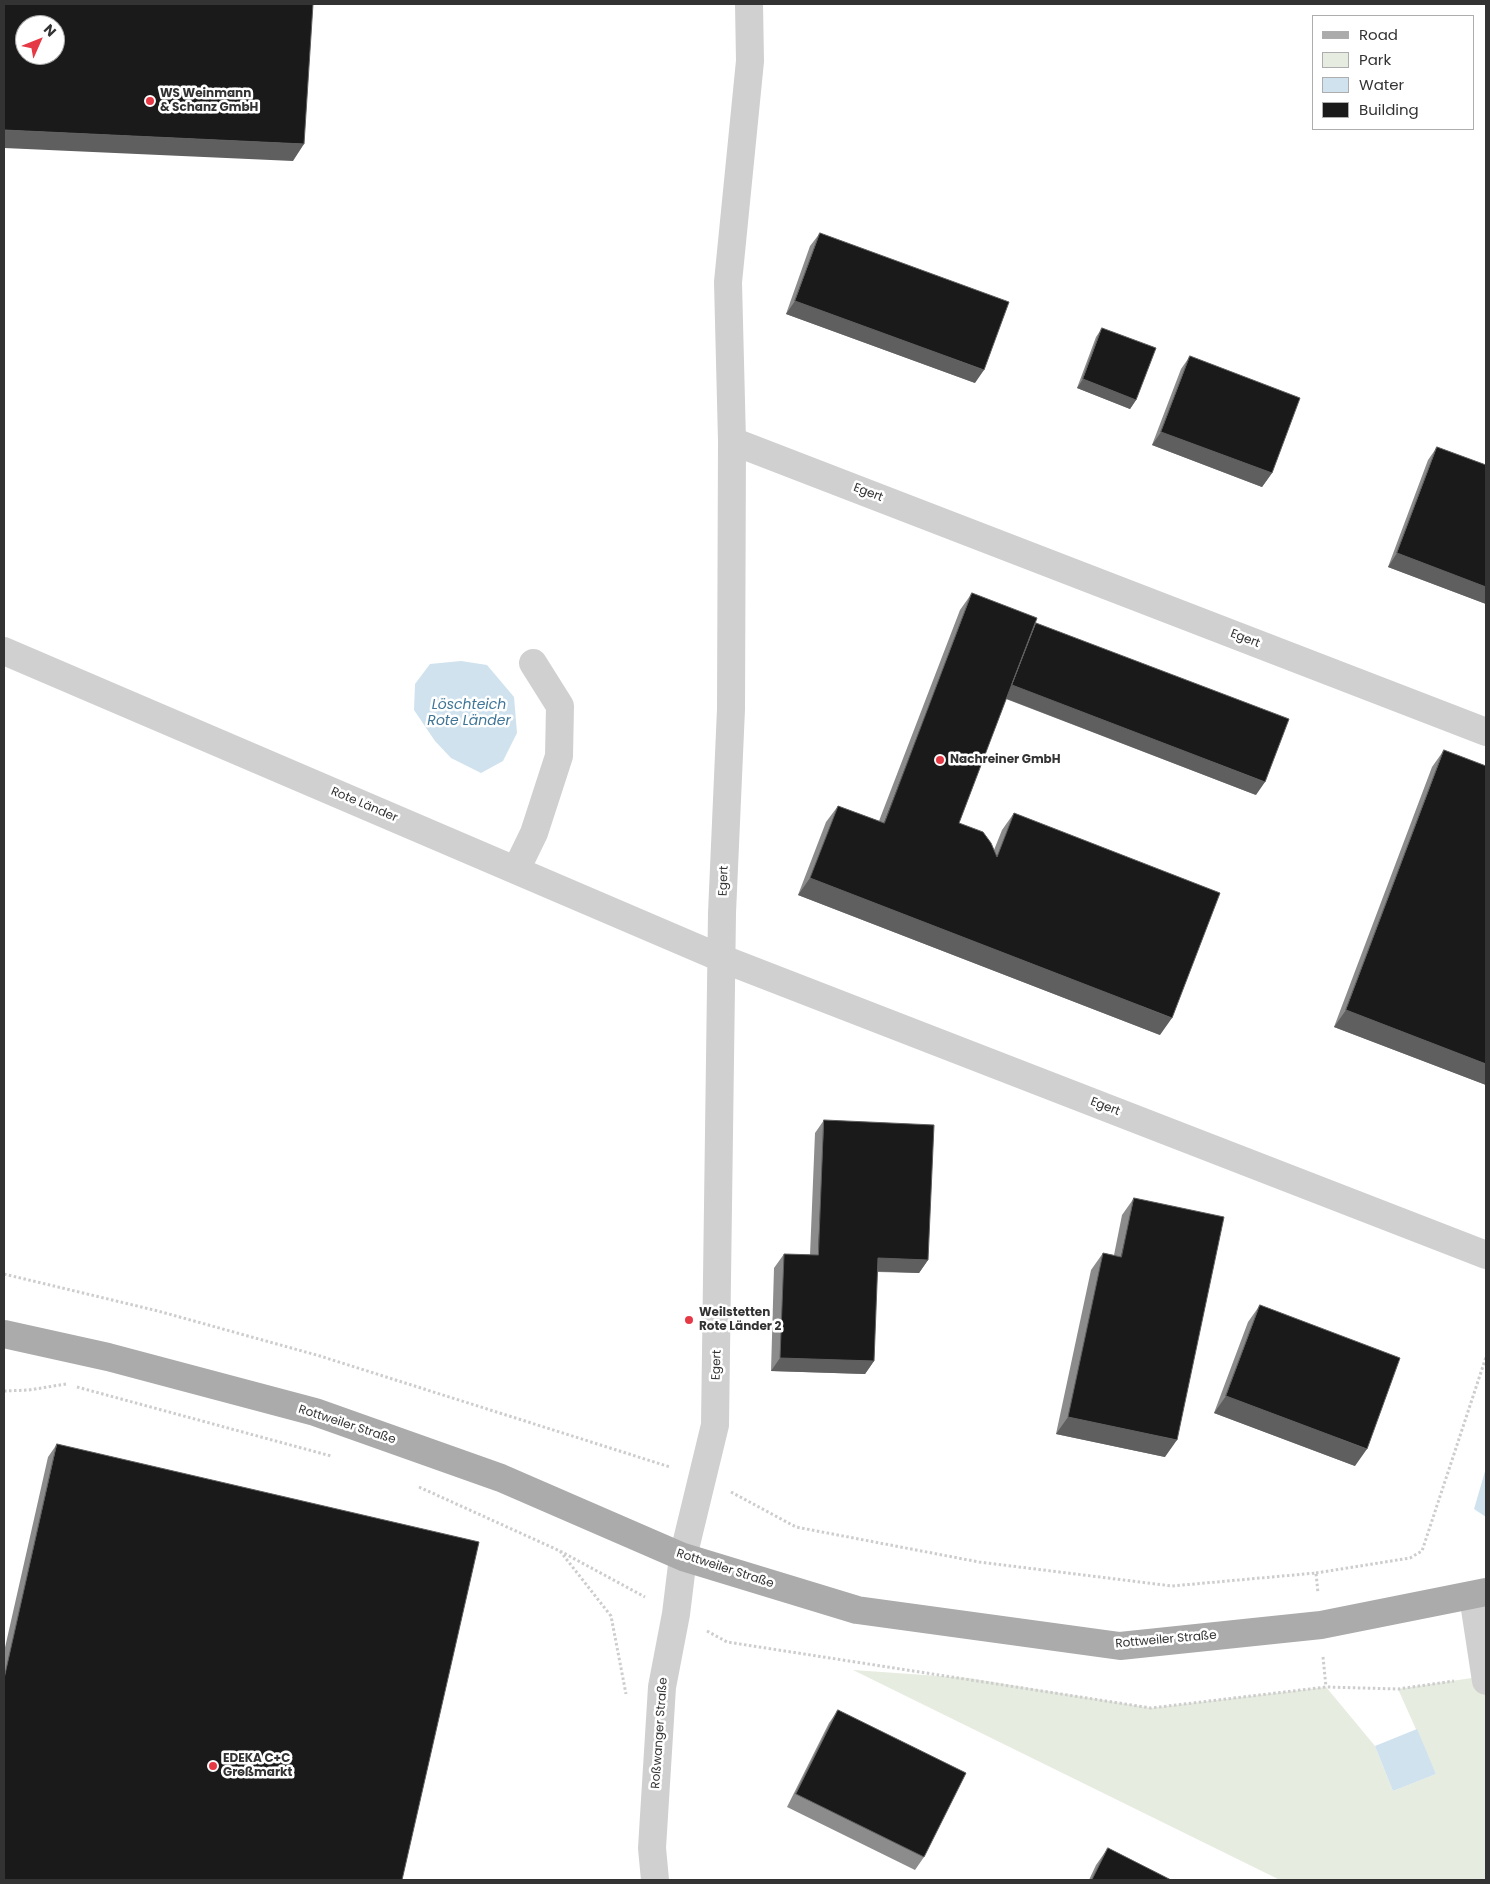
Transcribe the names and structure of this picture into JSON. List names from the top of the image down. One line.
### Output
{"streets":{"main road":["Rottweiler Straße"],"street":["Egert","Rote Länder","Roßwanger Straße"]},"crossings":[["Egert","Rote Länder"],["Egert","Rottweiler Straße"],["Egert","Roßwanger Straße"],["Rottweiler Straße","Roßwanger Straße"]],"water":["Löschteich Rote Länder"],"places":["WS Weinmann & Schanz GmbH","Nachreiner GmbH","Weilstetten Rote Länder 2","EDEKA C+C Großmarkt"],"legend":["Road","Park","Water","Building"],"north":"top right"}
